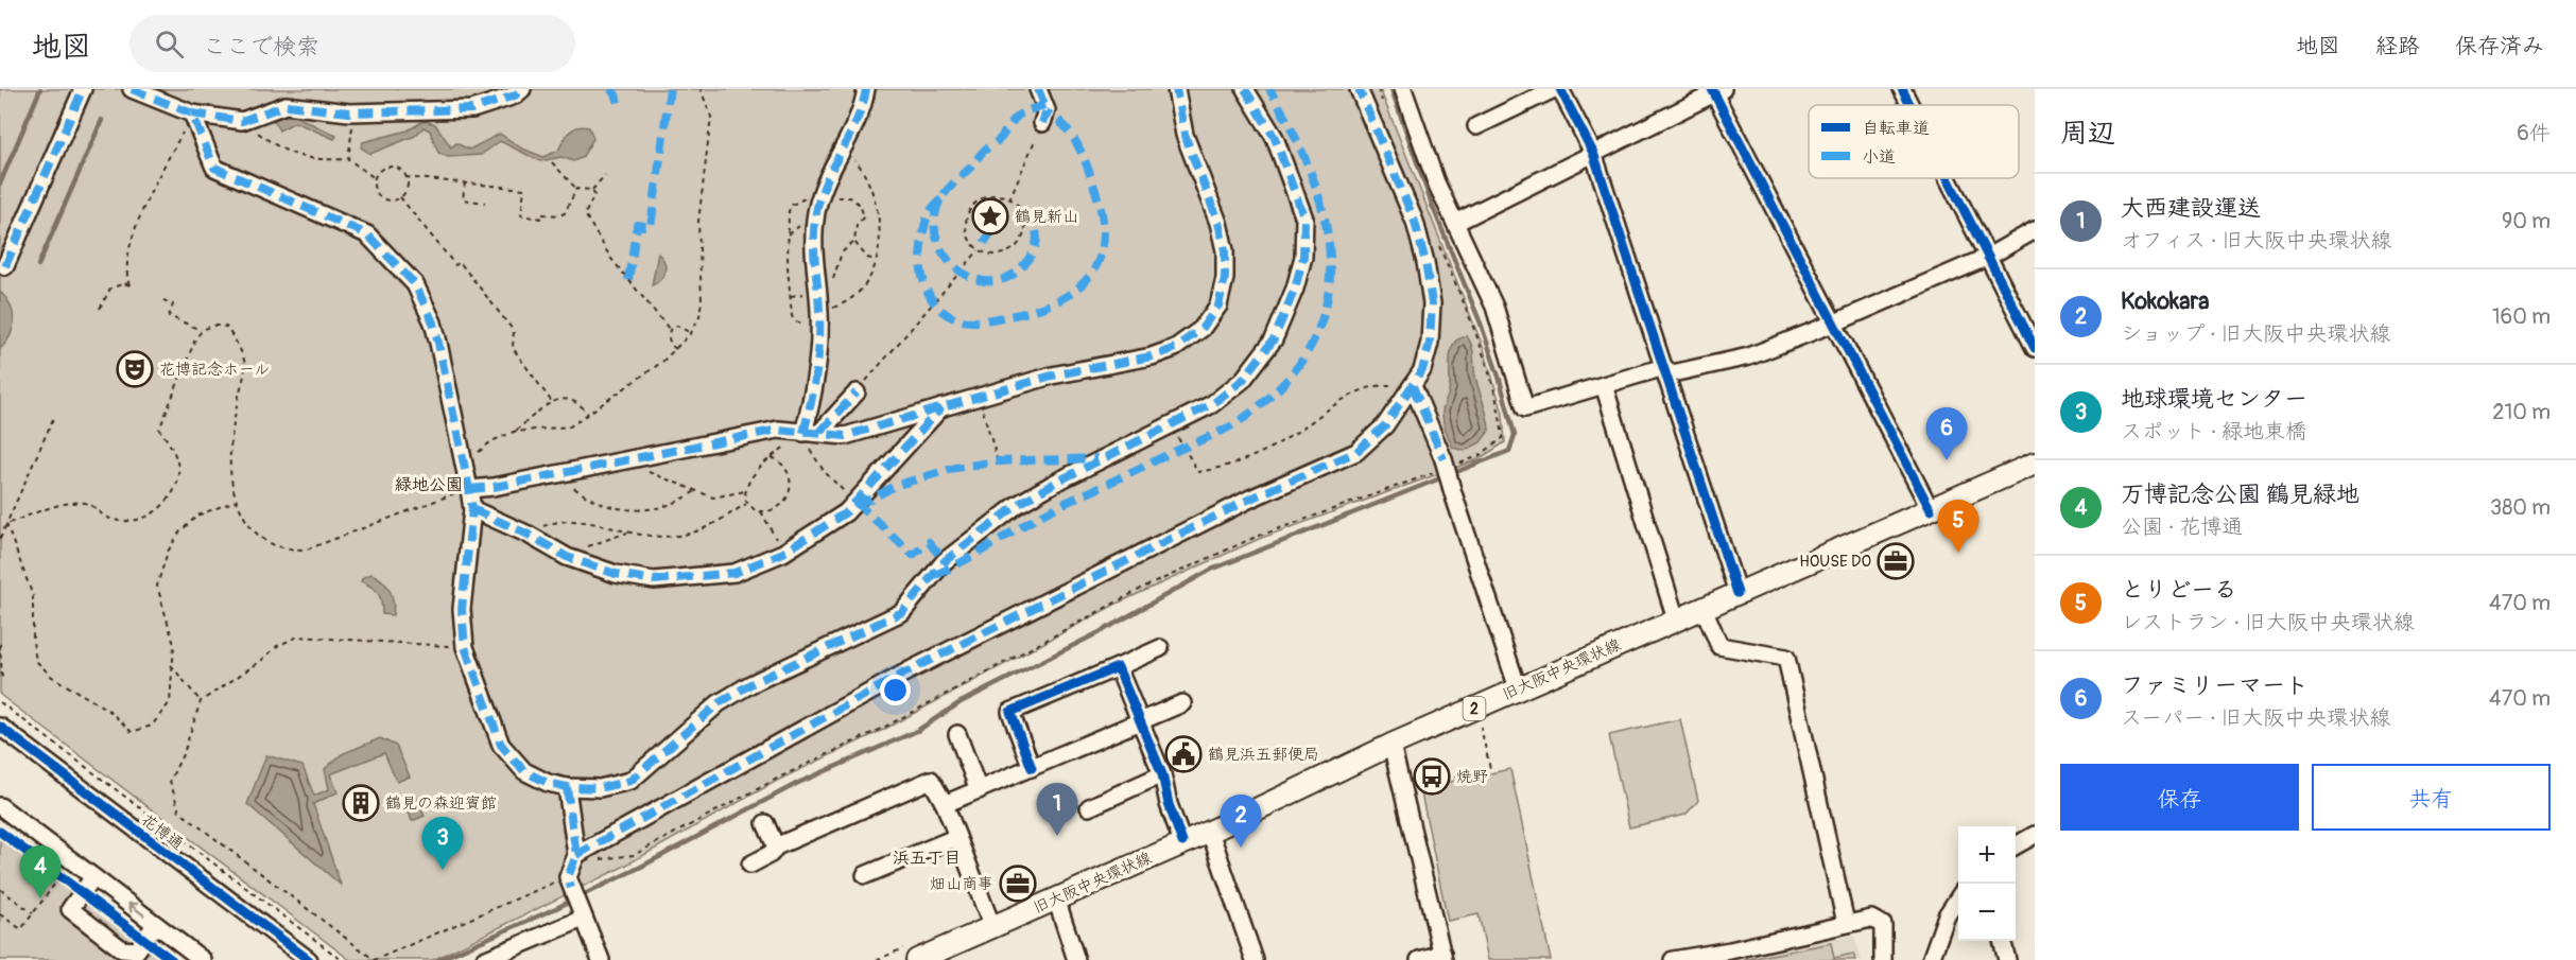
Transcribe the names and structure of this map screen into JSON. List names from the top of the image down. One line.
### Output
{"streets":{"main road":["旧大阪中央環状線","2"],"street":["花博通"]},"districts":["緑地公園","浜五丁目"],"places":{"place":["鶴見新山"],"theatre":["花博記念ホール"],"office":["HOUSE DO","畑山商事"],"public building":["鶴見浜五郵便局"],"bus stop":["焼野"],"building":["鶴見の森迎賓館"]},"legend":["自転車道","小道"],"page":{"header":"地図","search":"ここで検索","nav":["地図","経路","保存済み"],"heading":["周辺","6件"],"list":[{"mark":"1","name":"大西建設運送","note":"オフィス · 旧大阪中央環状線","value":"90 m"},{"mark":"2","name":"Kokokara","note":"ショップ · 旧大阪中央環状線","value":"160 m"},{"mark":"3","name":"地球環境センター","note":"スポット · 緑地東橋","value":"210 m"},{"mark":"4","name":"万博記念公園 鶴見緑地","note":"公園 · 花博通","value":"380 m"},{"mark":"5","name":"とりどーる","note":"レストラン · 旧大阪中央環状線","value":"470 m"},{"mark":"6","name":"ファミリーマート","note":"スーパー · 旧大阪中央環状線","value":"470 m"}],"pins":["6","5","1","2","3","4"],"buttons":["保存","共有"],"map_buttons":["+","−"]}}
